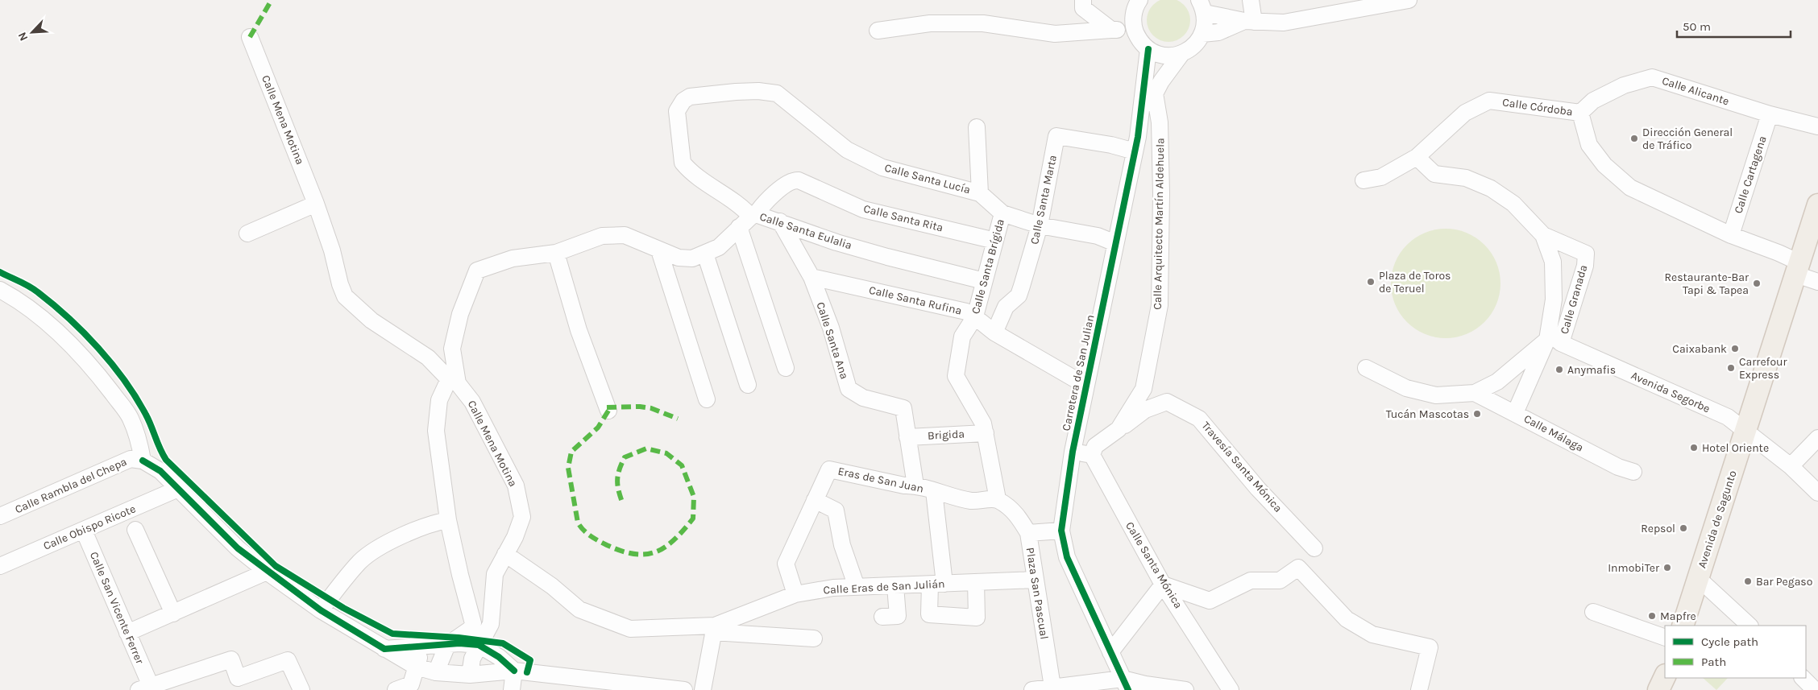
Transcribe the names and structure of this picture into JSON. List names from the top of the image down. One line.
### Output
{"streets":{"main road":["Avenida de Sagunto"],"street":["Calle Alicante","Calle Córdoba","Calle Mena Motina","Calle Cartagena","Calle Santa Lucía","Calle Santa Marta","Calle Santa Rita","Calle Arquitecto Martín Aldehuela","Calle Santa Eulalia","Calle Santa Brígida","Calle Granada","Calle Santa Rufina","Calle Santa Ana","Carretera de San Julian","Avenida Segorbe","Calle Málaga","Brigida","Travesía Santa Mónica","Eras de San Juan","Calle Rambla del Chepa","Calle Obispo Ricote","Calle Santa Mónica","Calle Eras de San Julián","Plaza San Pascual","Calle San Vicente Ferrer"]},"crossings":[["Calle Alicante","Calle Córdoba"],["Calle Alicante","Calle Cartagena"],["Calle Córdoba","Calle Cartagena"],["Calle Córdoba","Calle Granada"],["Calle Córdoba","Avenida de Sagunto"],["Calle Mena Motina","Calle Eras de San Julián"],["Calle Santa Lucía","Calle Santa Eulalia"],["Calle Santa Lucía","Calle Santa Brígida"],["Calle Santa Marta","Calle Santa Rufina"],["Calle Santa Marta","Carretera de San Julian"],["Calle Santa Rita","Calle Santa Eulalia"],["Calle Santa Rita","Calle Santa Brígida"],["Calle Arquitecto Martín Aldehuela","Carretera de San Julian"],["Calle Arquitecto Martín Aldehuela","Travesía Santa Mónica"],["Calle Arquitecto Martín Aldehuela","Calle Santa Mónica"],["Calle Santa Eulalia","Calle Santa Brígida"],["Calle Santa Brígida","Calle Santa Rufina"],["Calle Santa Brígida","Brigida"],["Calle Santa Brígida","Eras de San Juan"],["Calle Granada","Avenida Segorbe"],["Calle Santa Rufina","Calle Santa Ana"],["Calle Santa Rufina","Carretera de San Julian"],["Calle Santa Ana","Brigida"],["Calle Santa Ana","Eras de San Juan"],["Carretera de San Julian","Plaza San Pascual"],["Avenida Segorbe","Avenida de Sagunto"],["Eras de San Juan","Calle Eras de San Julián"],["Calle Obispo Ricote","Calle San Vicente Ferrer"],["Calle Eras de San Julián","Plaza San Pascual"]],"places":["Dirección General de Tráfico","Plaza de Toros de Teruel","Restaurante-Bar Tapi & Tapea","Caixabank","Carrefour Express","Anymafis","Tucán Mascotas","Hotel Oriente","Repsol","InmobiTer","Bar Pegaso","Mapfre"],"legend":["Cycle path","Path"],"scale_bar":"50 m","north":"bottom left"}
